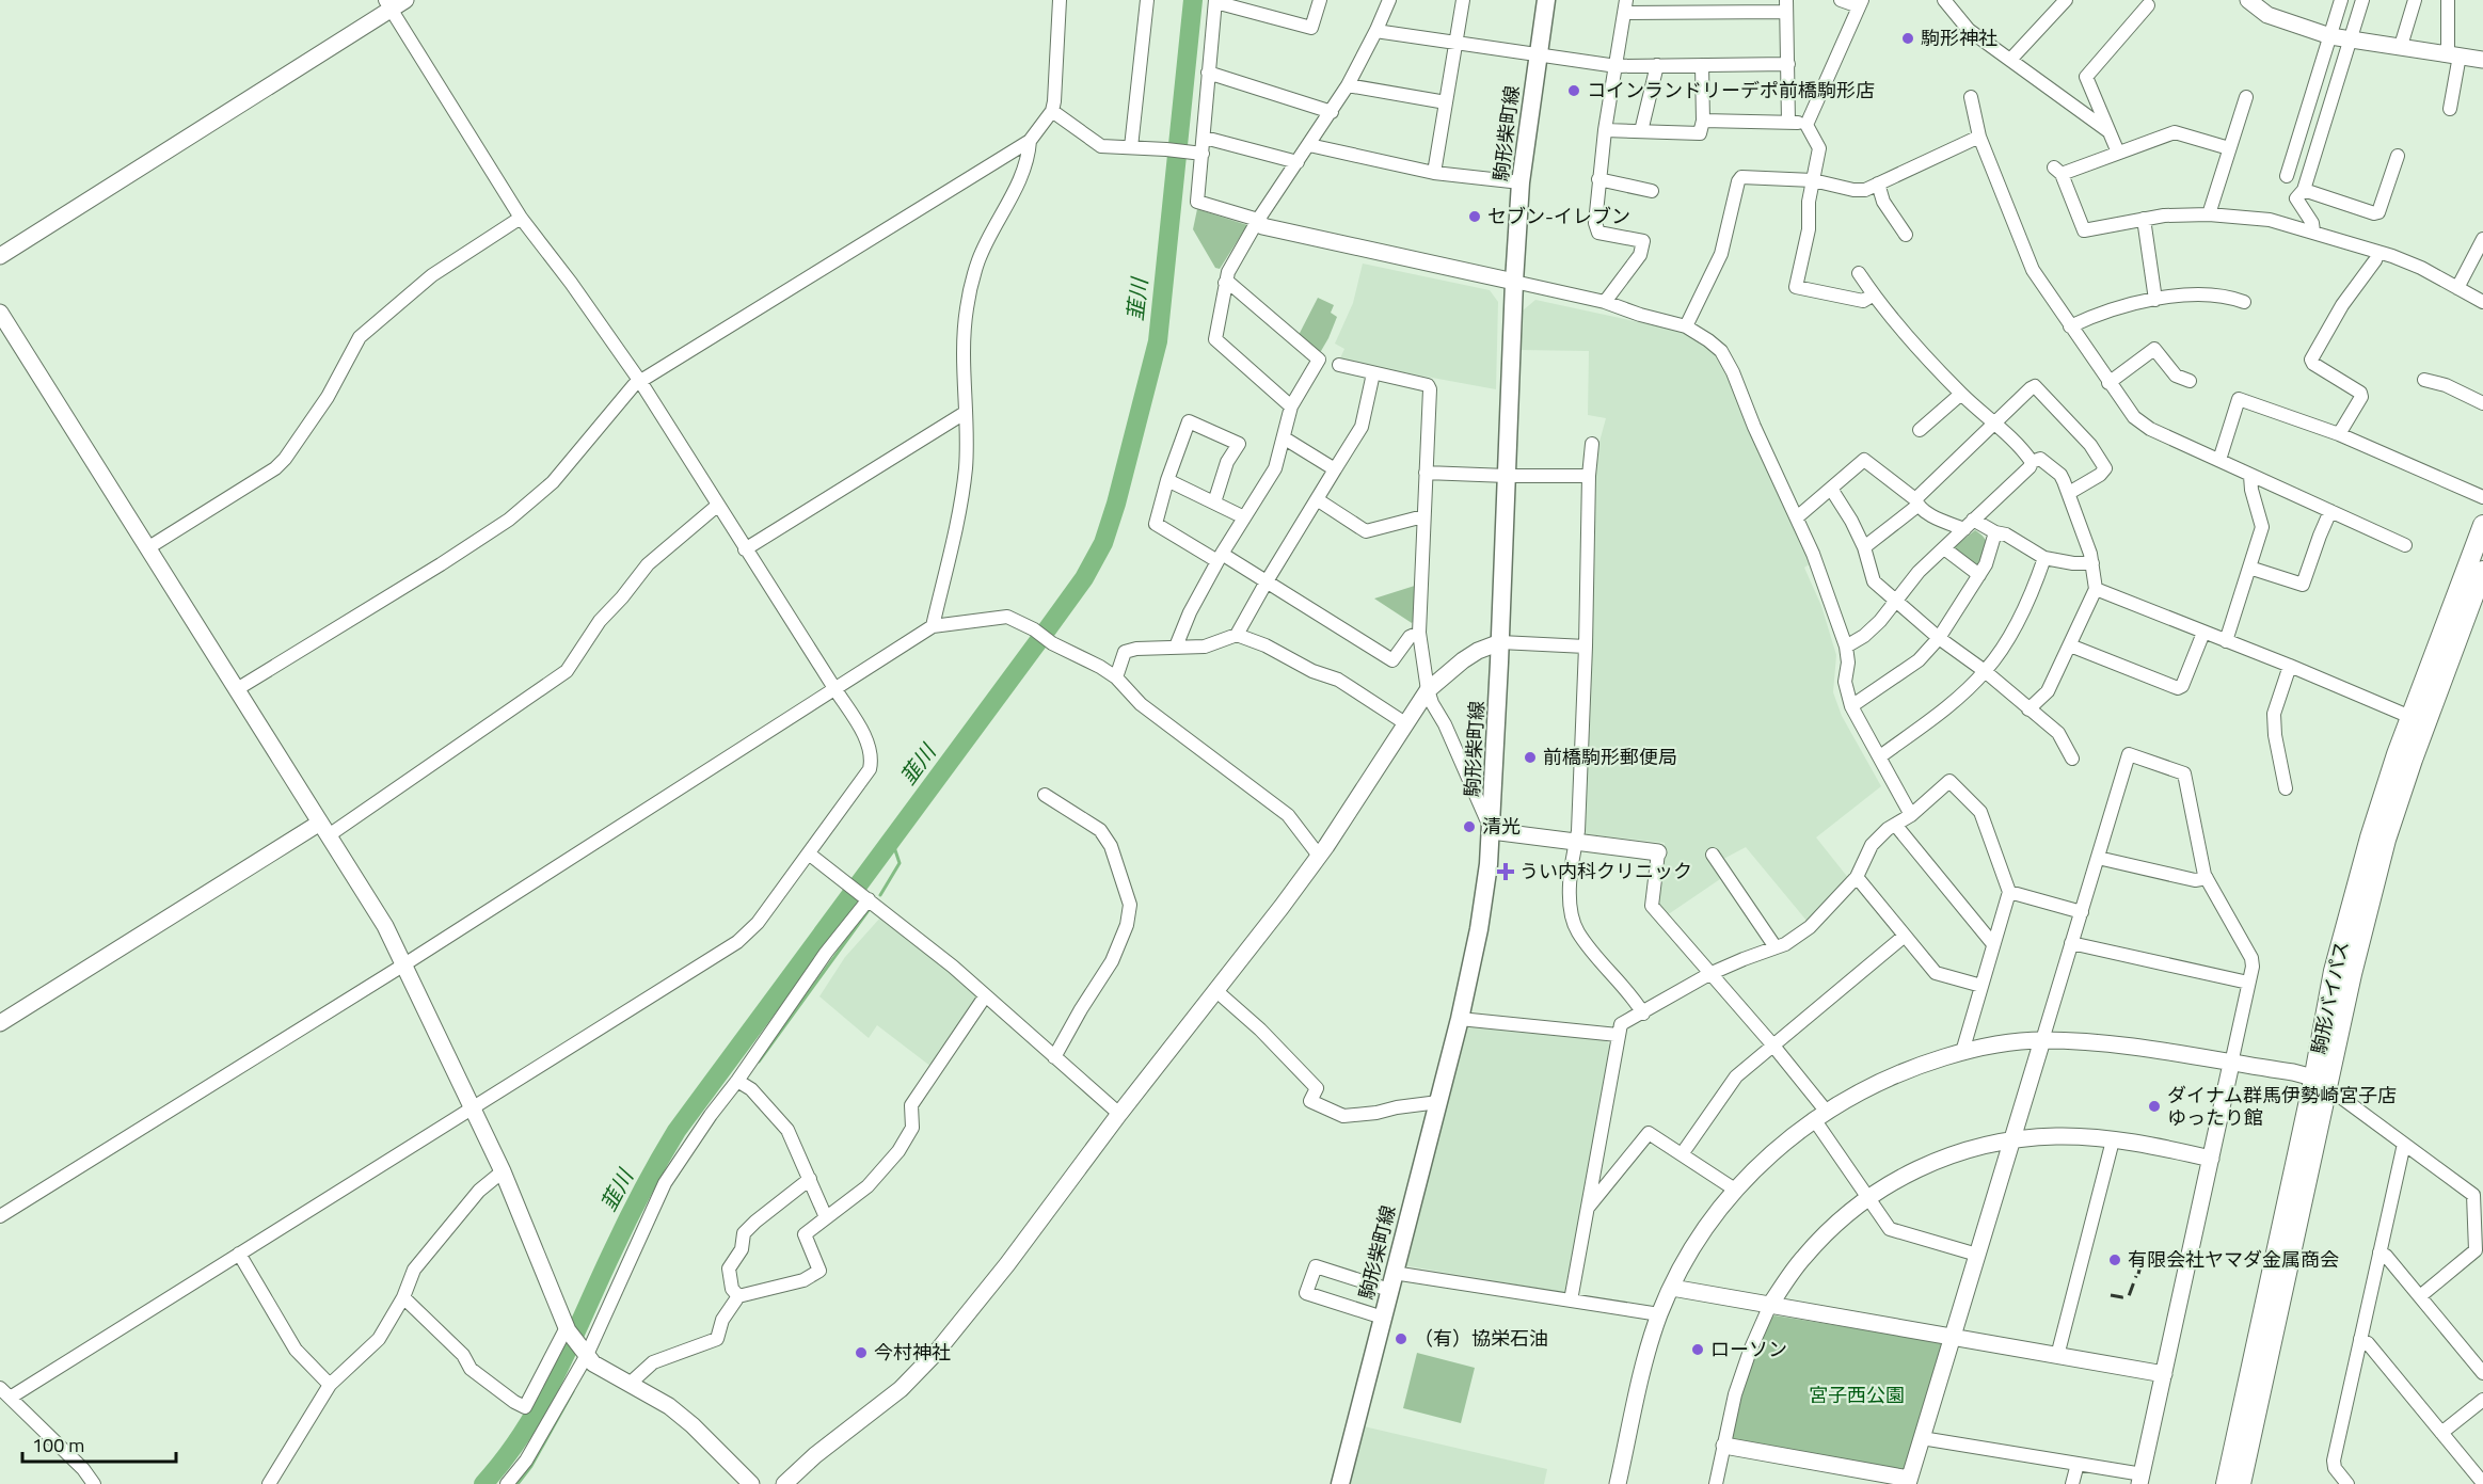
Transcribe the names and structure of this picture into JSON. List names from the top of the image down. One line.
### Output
{"streets":{"main road":["駒形柴町線","駒形バイパス"]},"water":["韮川"],"parks":["宮子西公園"],"places":{"other":["駒形神社","コインランドリーデポ前橋駒形店","セブン-イレブン","前橋駒形郵便局","清光","ダイナム群馬伊勢崎宮子店 ゆったり館","有限会社ヤマダ金属商会","（有）協栄石油","ローソン","今村神社"],"health":["うい内科クリニック"]},"scale_bar":"100 m"}
